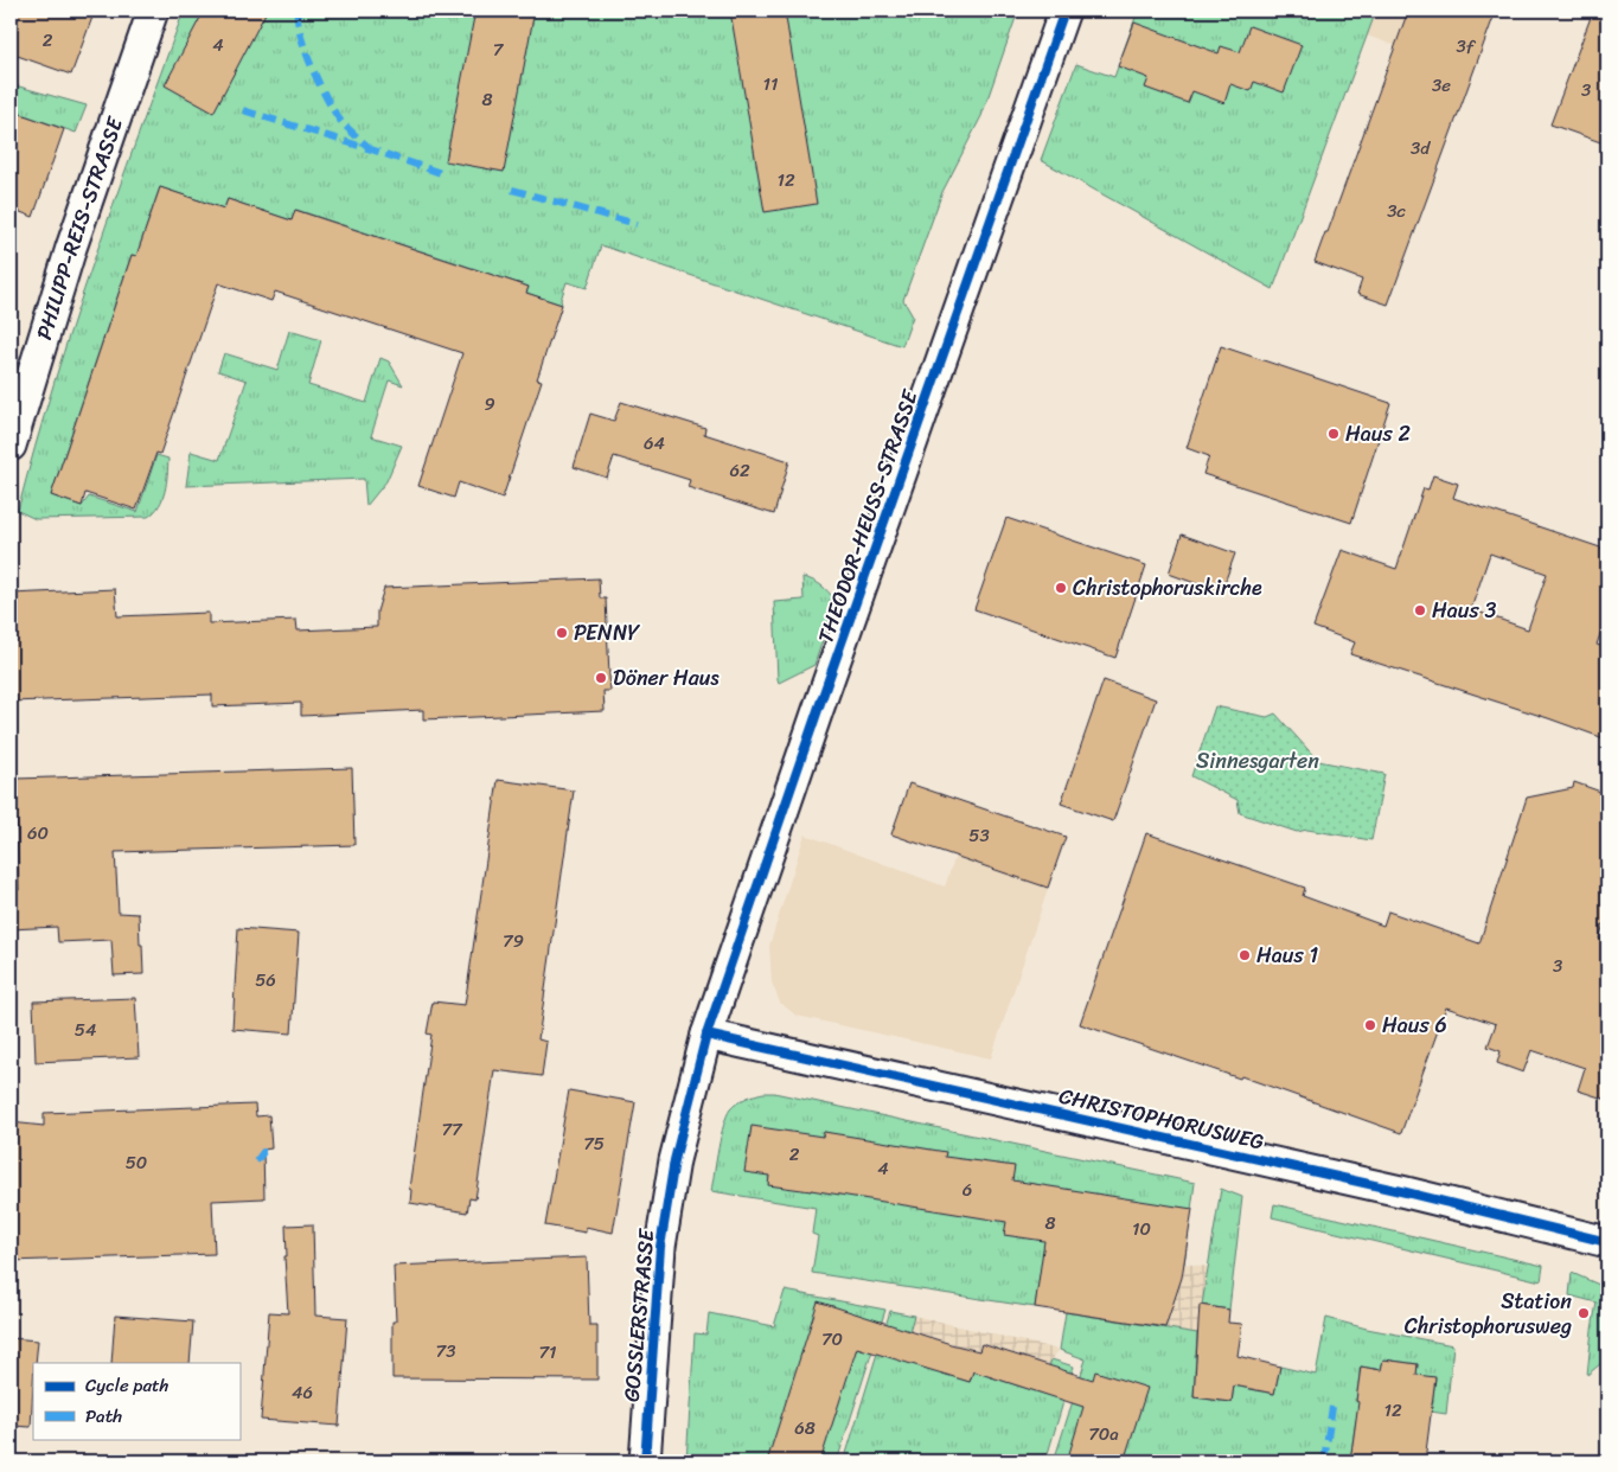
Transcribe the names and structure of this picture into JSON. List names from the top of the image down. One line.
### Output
{"streets":{"street":["PHILIPP-REIS-STRASSE","THEODOR-HEUSS-STRASSE","CHRISTOPHORUSWEG","GOSSLERSTRASSE"]},"crossings":[["THEODOR-HEUSS-STRASSE","CHRISTOPHORUSWEG"],["THEODOR-HEUSS-STRASSE","GOSSLERSTRASSE"],["CHRISTOPHORUSWEG","GOSSLERSTRASSE"]],"parks":["Sinnesgarten"],"places":["Haus 2","Christophoruskirche","Haus 3","PENNY","Döner Haus","Haus 1","Haus 6","Station Christophorusweg"],"house_numbers":["2","4","3f","7","11","3e","3","8","3d","12","3c","9","64","62","60","53","79","3","56","54","77","75","2","50","4","6","8","10","70","73","71","46","12","68","70a"],"legend":["Cycle path","Path"]}
